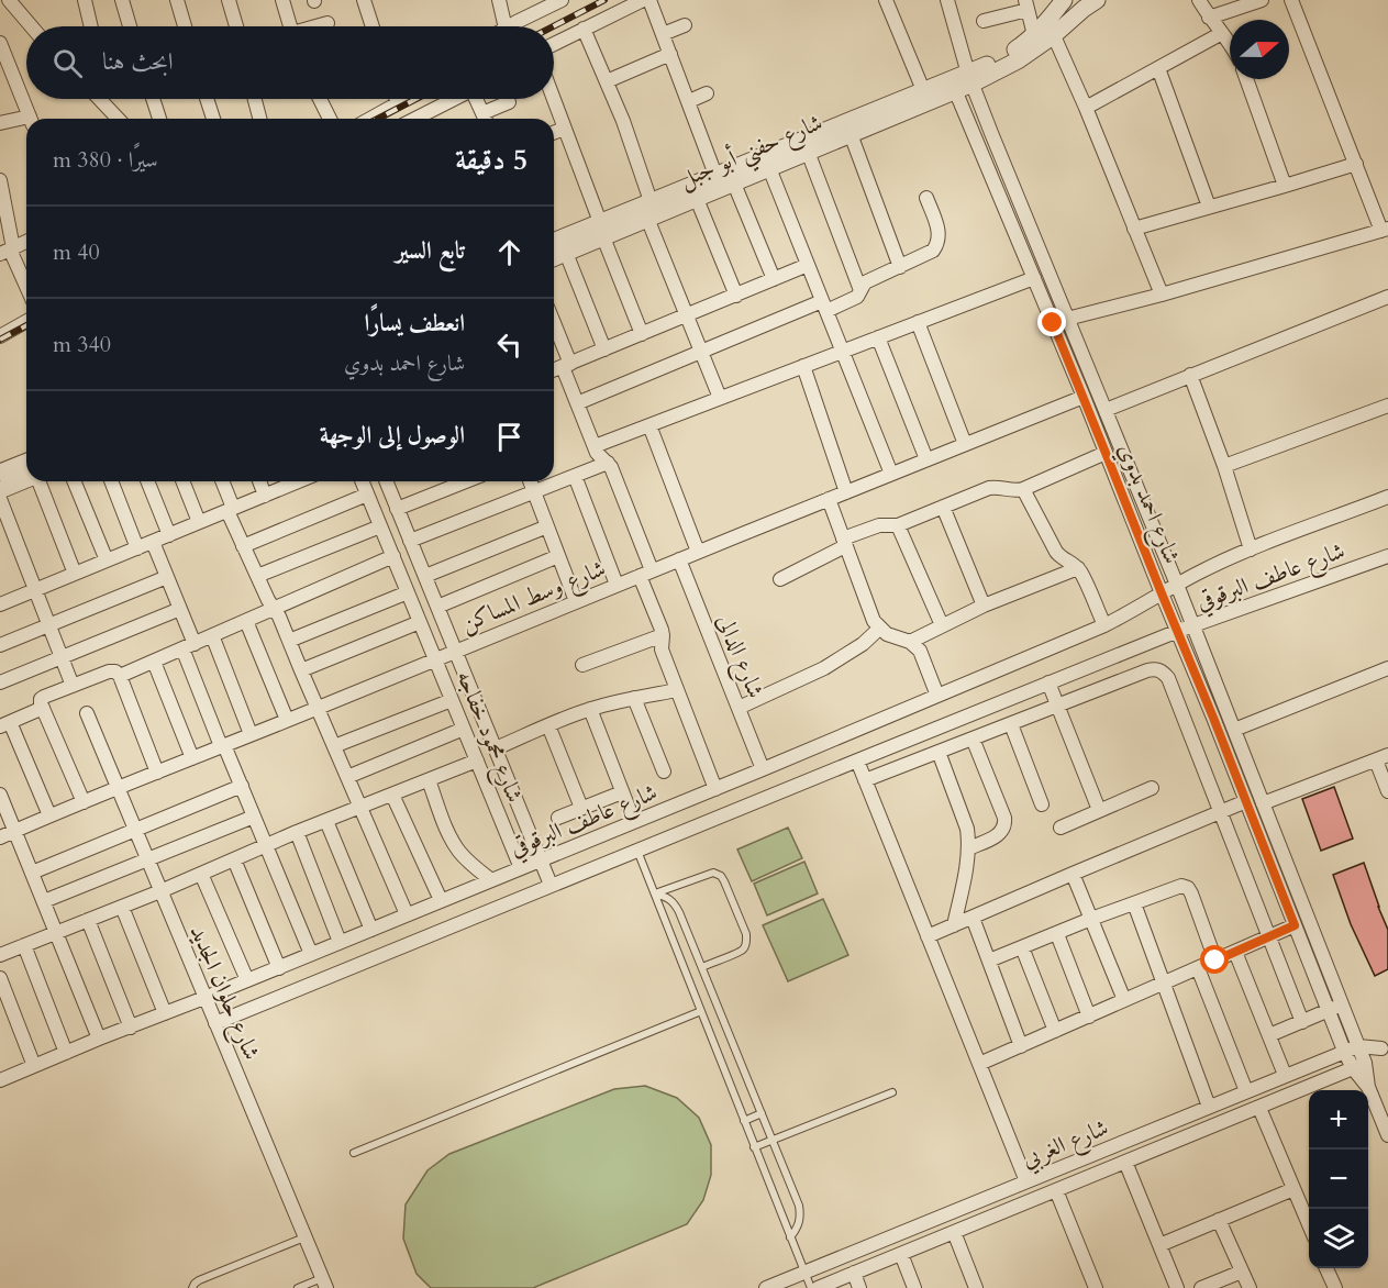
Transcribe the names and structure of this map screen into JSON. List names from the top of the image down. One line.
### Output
{"streets":{"street":["شارع حفني أبو جبل","شارع احمد بدوي","شارع عاطف البرقوقي","شارع وسط المساكن","شارع الدالى","شارع محمود خفاجه","شارع حلوان الجديد","شارع الغربي"]},"crossings":[["شارع حفني أبو جبل","شارع احمد بدوي"],["شارع احمد بدوي","شارع عاطف البرقوقي"],["شارع احمد بدوي","شارع وسط المساكن"],["شارع احمد بدوي","شارع الغربي"],["شارع عاطف البرقوقي","شارع الدالى"],["شارع عاطف البرقوقي","شارع محمود خفاجه"],["شارع عاطف البرقوقي","شارع حلوان الجديد"],["شارع وسط المساكن","شارع الدالى"],["شارع وسط المساكن","شارع محمود خفاجه"],["شارع وسط المساكن","شارع حلوان الجديد"]],"north":"right","page":{"search":"ابحث هنا","heading":["5 دقيقة","سيرًا · 380 m"],"list":[["تابع السير","40 m"],["انعطف يسارًا","شارع احمد بدوي","340 m"],"الوصول إلى الوجهة"],"map_buttons":["+","−"]}}
